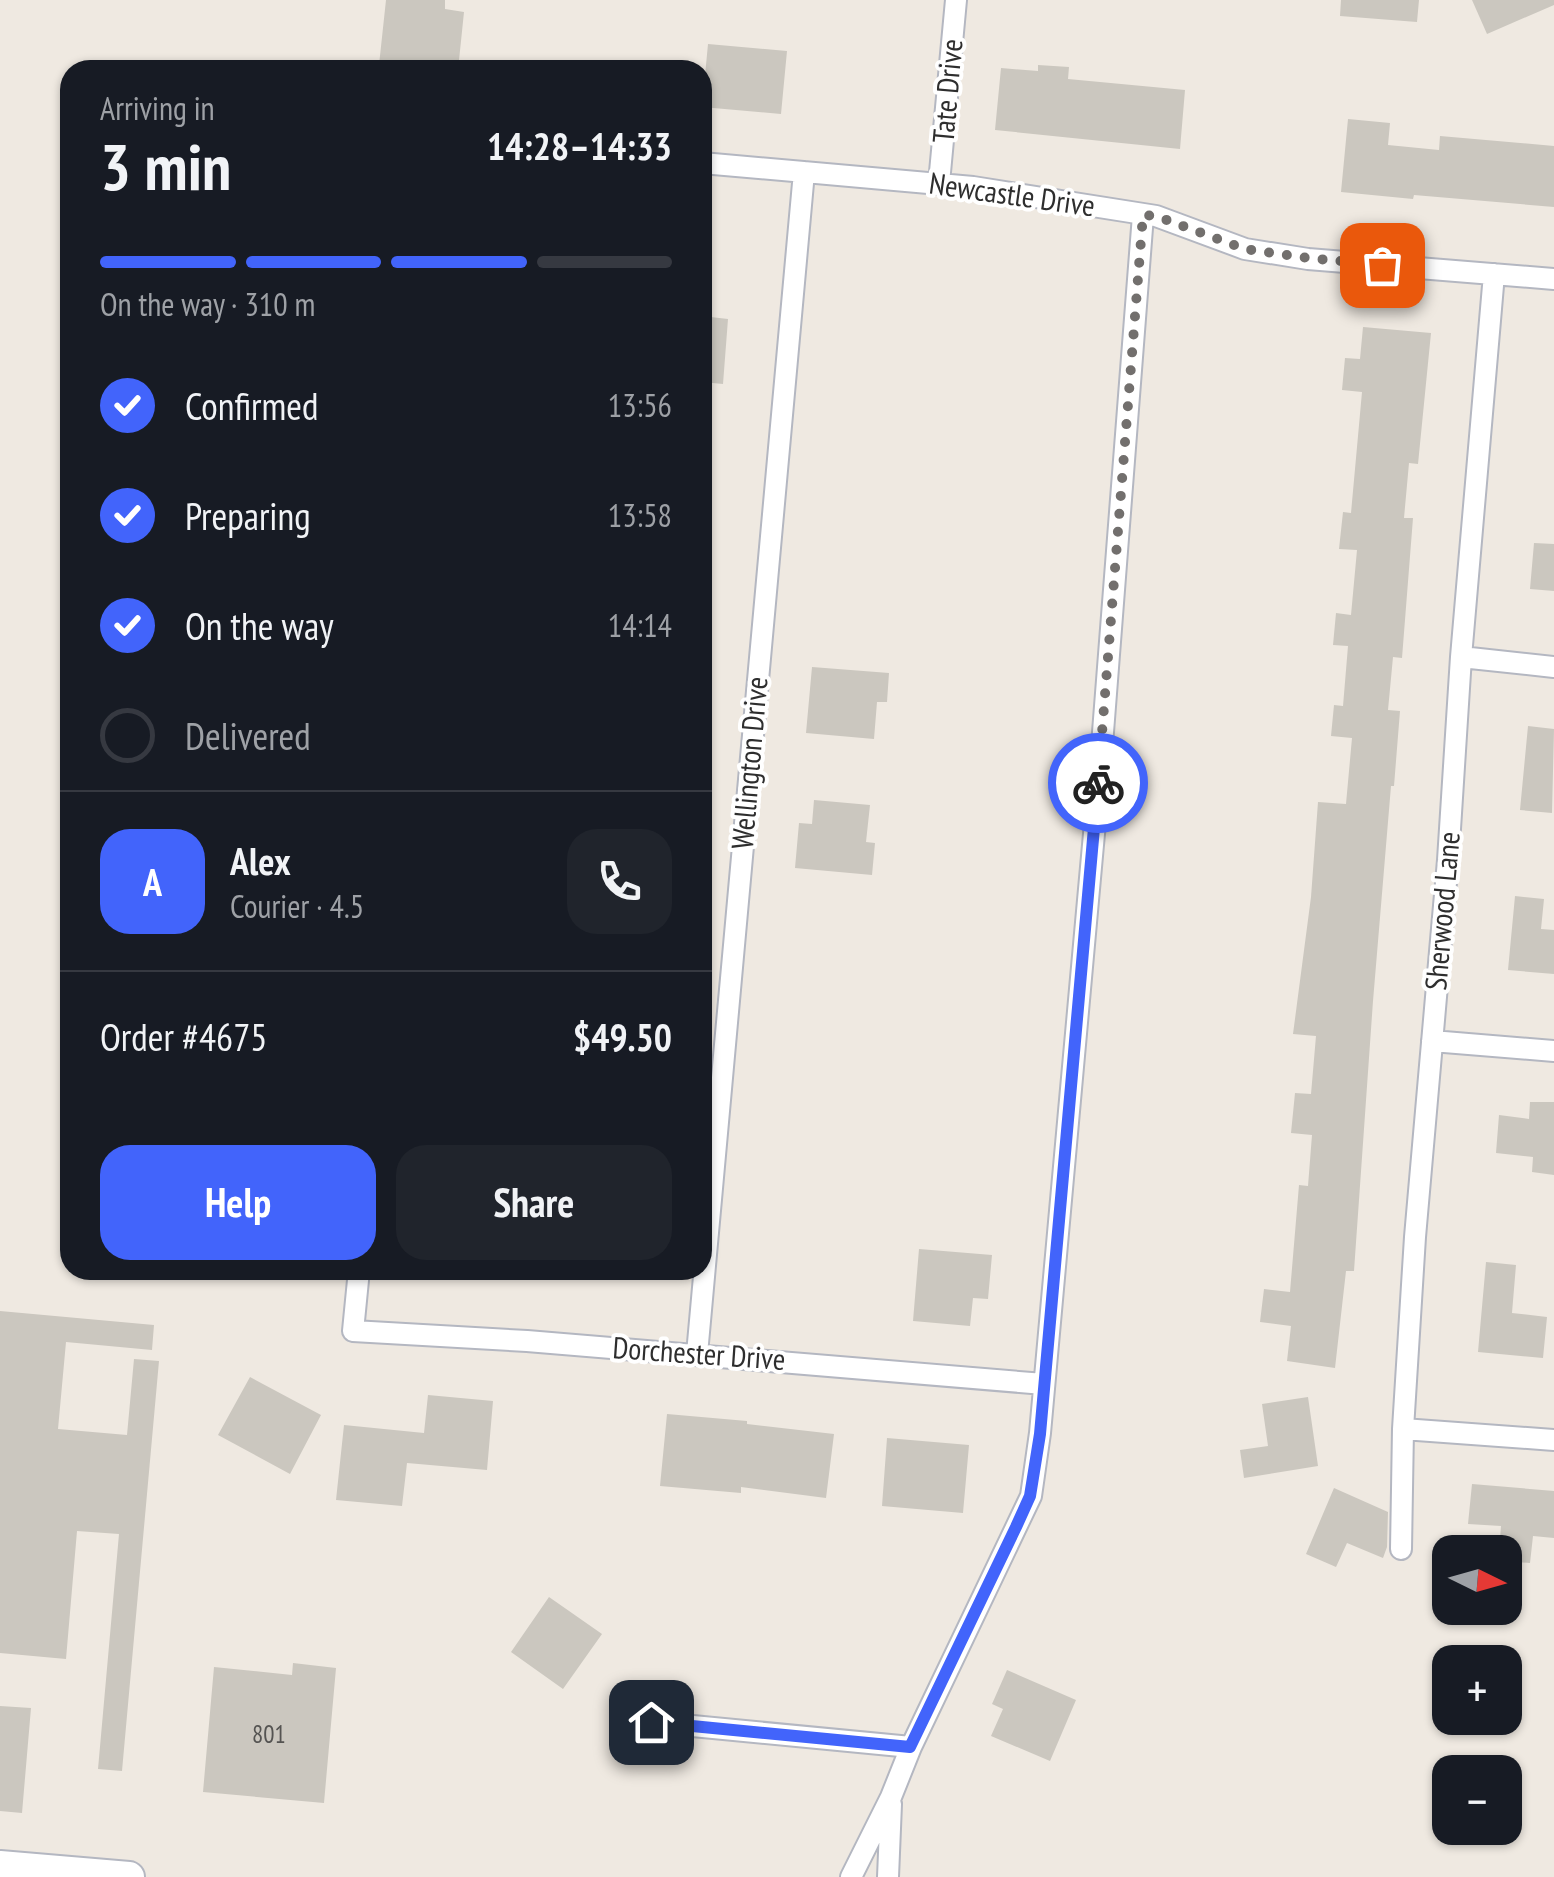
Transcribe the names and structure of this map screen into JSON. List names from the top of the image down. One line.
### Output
{"streets":{"street":["Tate Drive","Newcastle Drive","Wellington Drive","Sherwood Lane","Dorchester Drive"]},"crossings":[["Tate Drive","Newcastle Drive"],["Newcastle Drive","Wellington Drive"],["Newcastle Drive","Sherwood Lane"],["Wellington Drive","Dorchester Drive"]],"house_numbers":["801"],"north":"right","page":{"heading":["3 min","Arriving in","14:28–14:33"],"panel":["Alex","Courier · 4.5","Order #4675","$49.50"],"bar":"On the way · 310 m","list":[["Confirmed","13:56"],["Preparing","13:58"],["On the way","14:14"],"Delivered"],"round":"A","buttons":["Help","Share"],"map_buttons":["+","−"]}}
